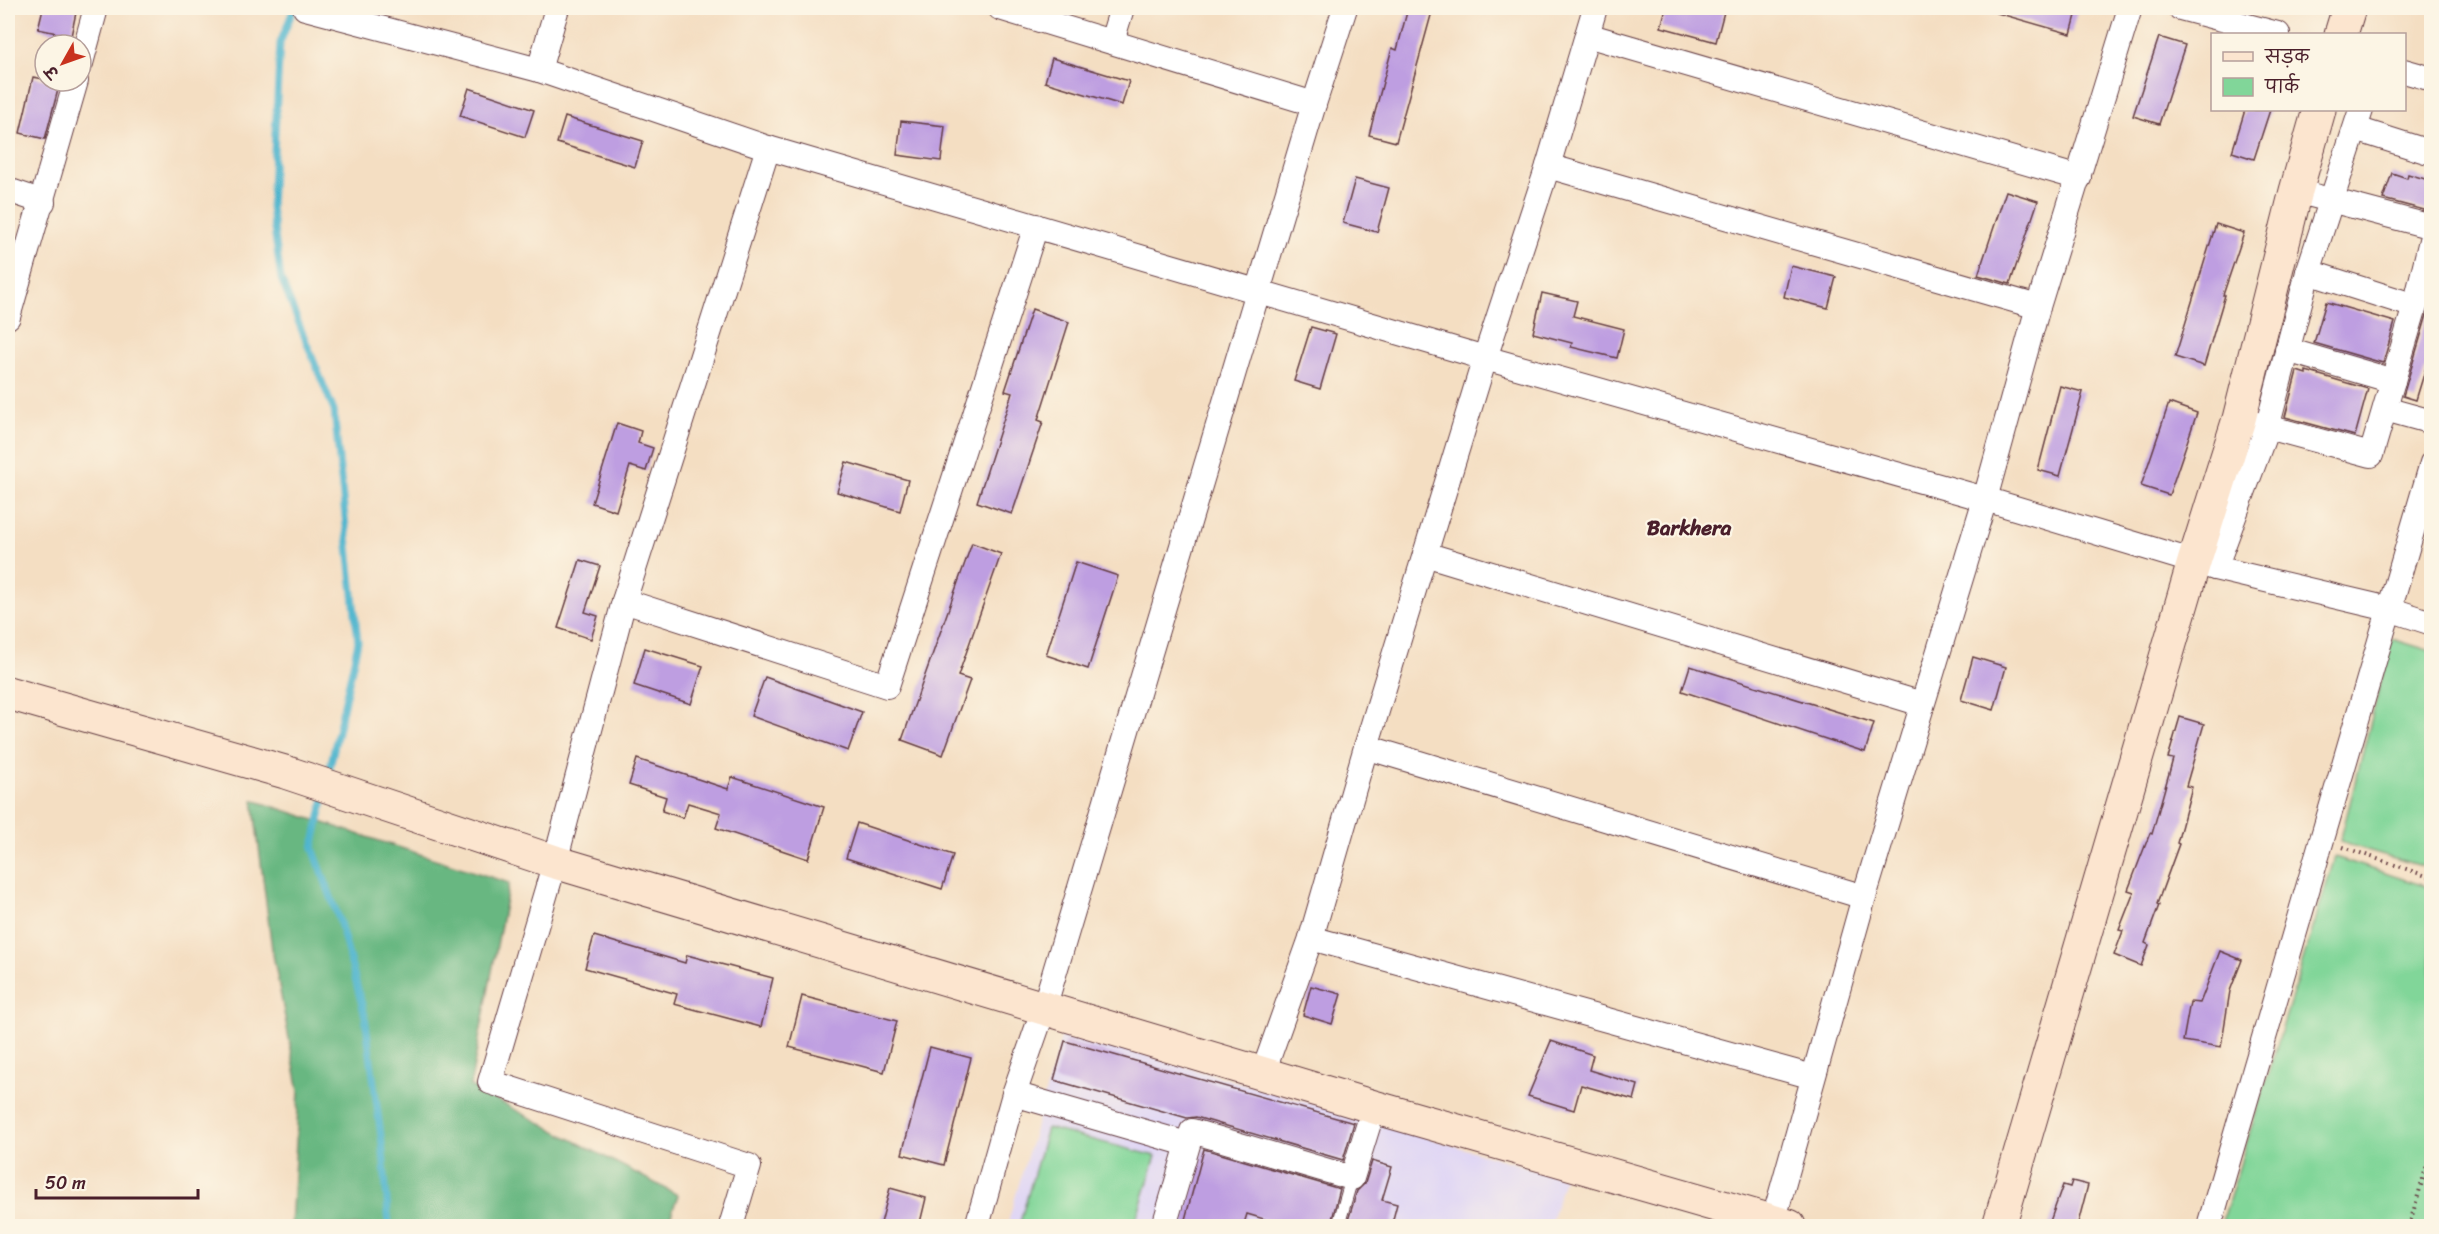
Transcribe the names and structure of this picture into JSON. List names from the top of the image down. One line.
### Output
{"districts":["Barkhera"],"legend":["सड़क","पार्क"],"scale_bar":"50 m","north":"bottom left"}
